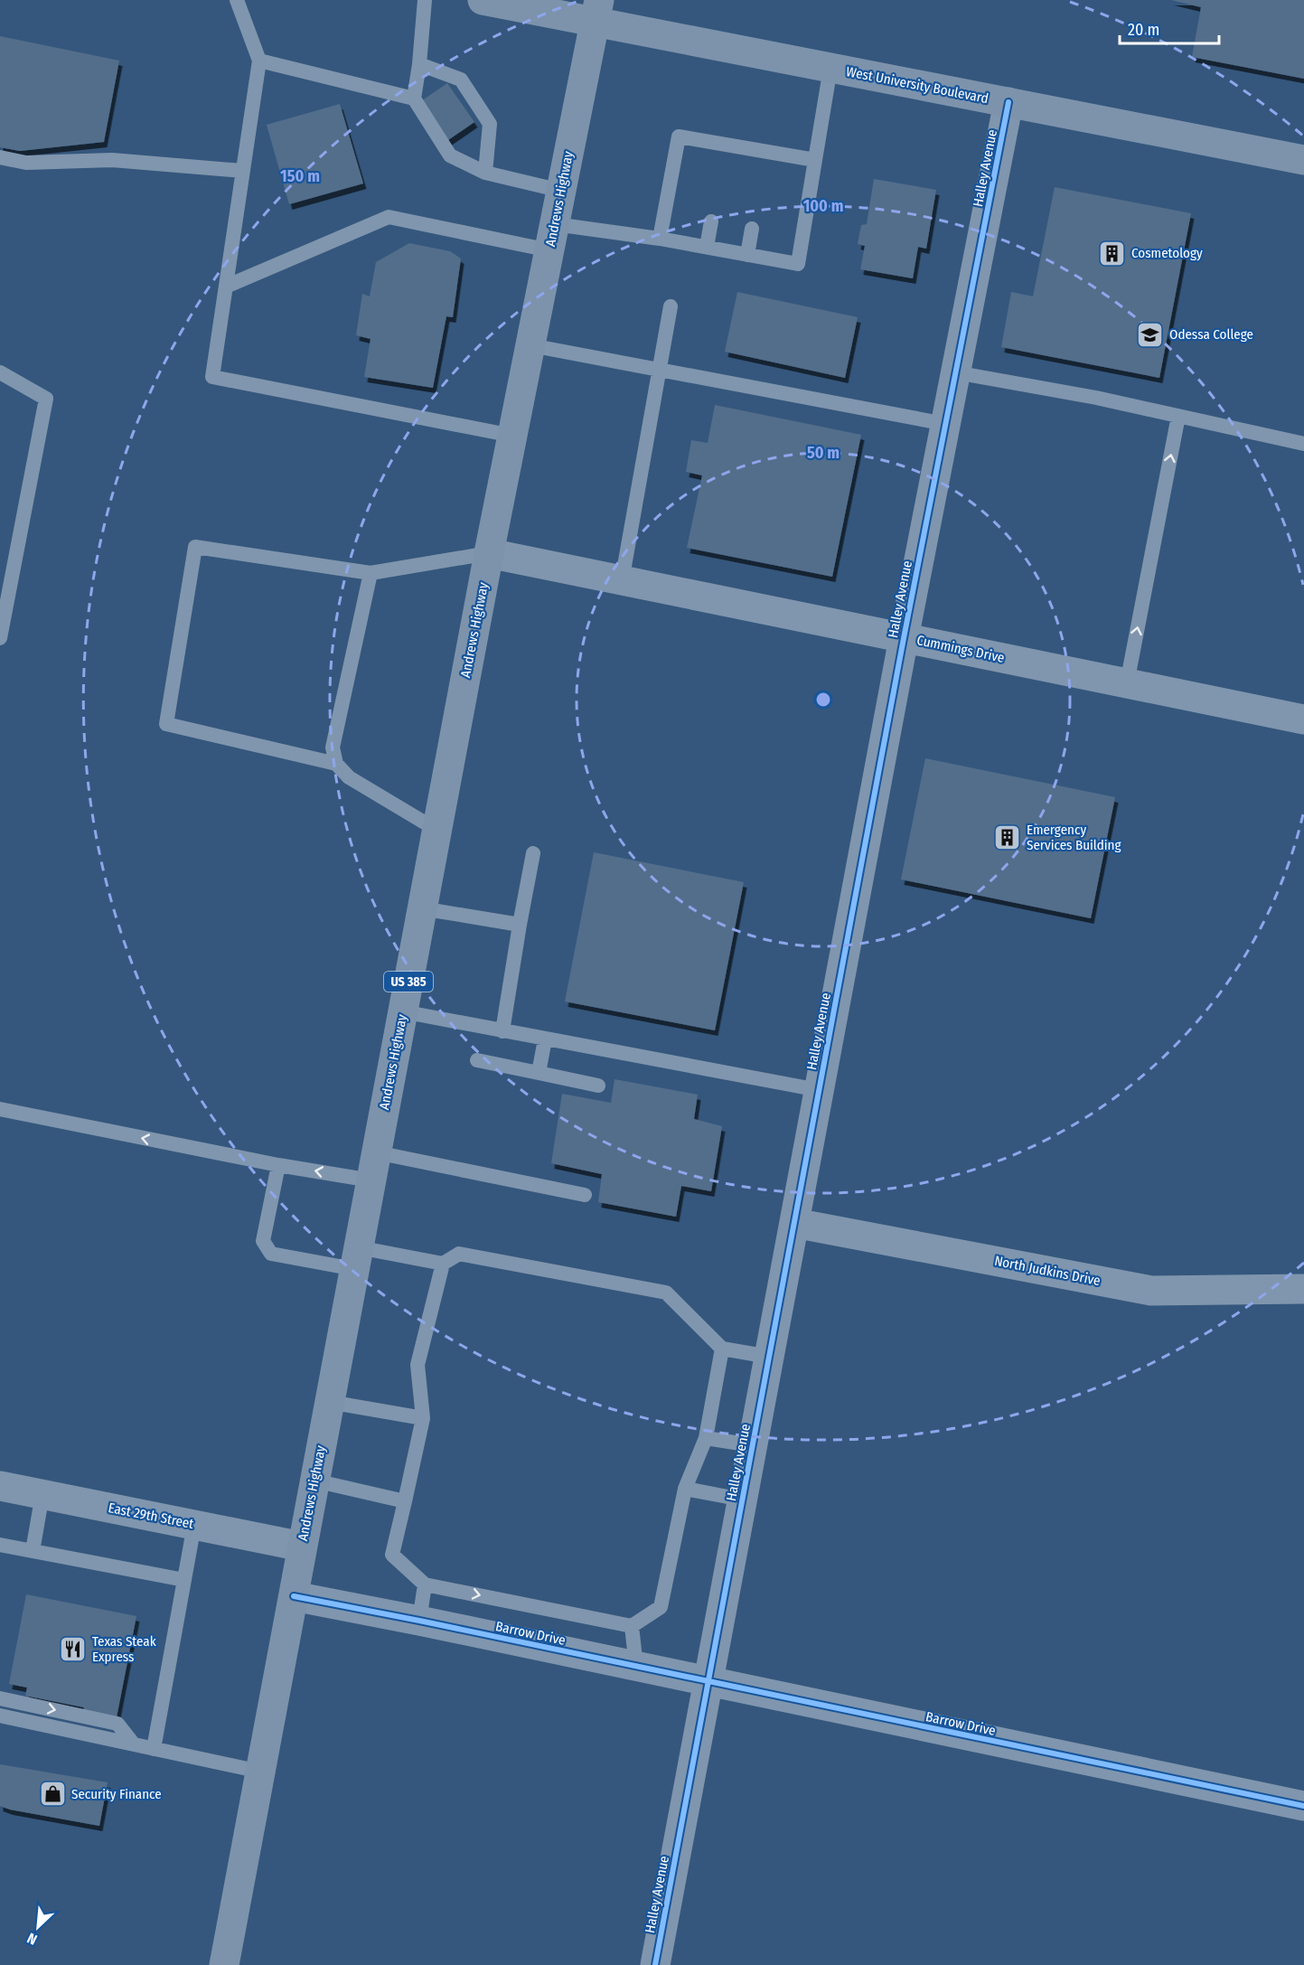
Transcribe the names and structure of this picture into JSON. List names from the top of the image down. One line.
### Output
{"streets":{"main road":["West University Boulevard","Andrews Highway","US 385"],"street":["Halley Avenue","Cummings Drive","North Judkins Drive","East 29th Street","Barrow Drive"]},"crossings":[["West University Boulevard","Halley Avenue"],["West University Boulevard","Andrews Highway"],["Halley Avenue","Cummings Drive"],["Halley Avenue","North Judkins Drive"],["Halley Avenue","Barrow Drive"],["Andrews Highway","Cummings Drive"],["Andrews Highway","East 29th Street"],["Andrews Highway","Barrow Drive"]],"places":{"building":["Cosmetology","Emergency Services Building"],"school or university":["Odessa College"],"restaurant":["Texas Steak Express"],"shop":["Security Finance"]},"scale_bar":"20 m","north":"bottom left","rings":["150 m","100 m","50 m"]}
